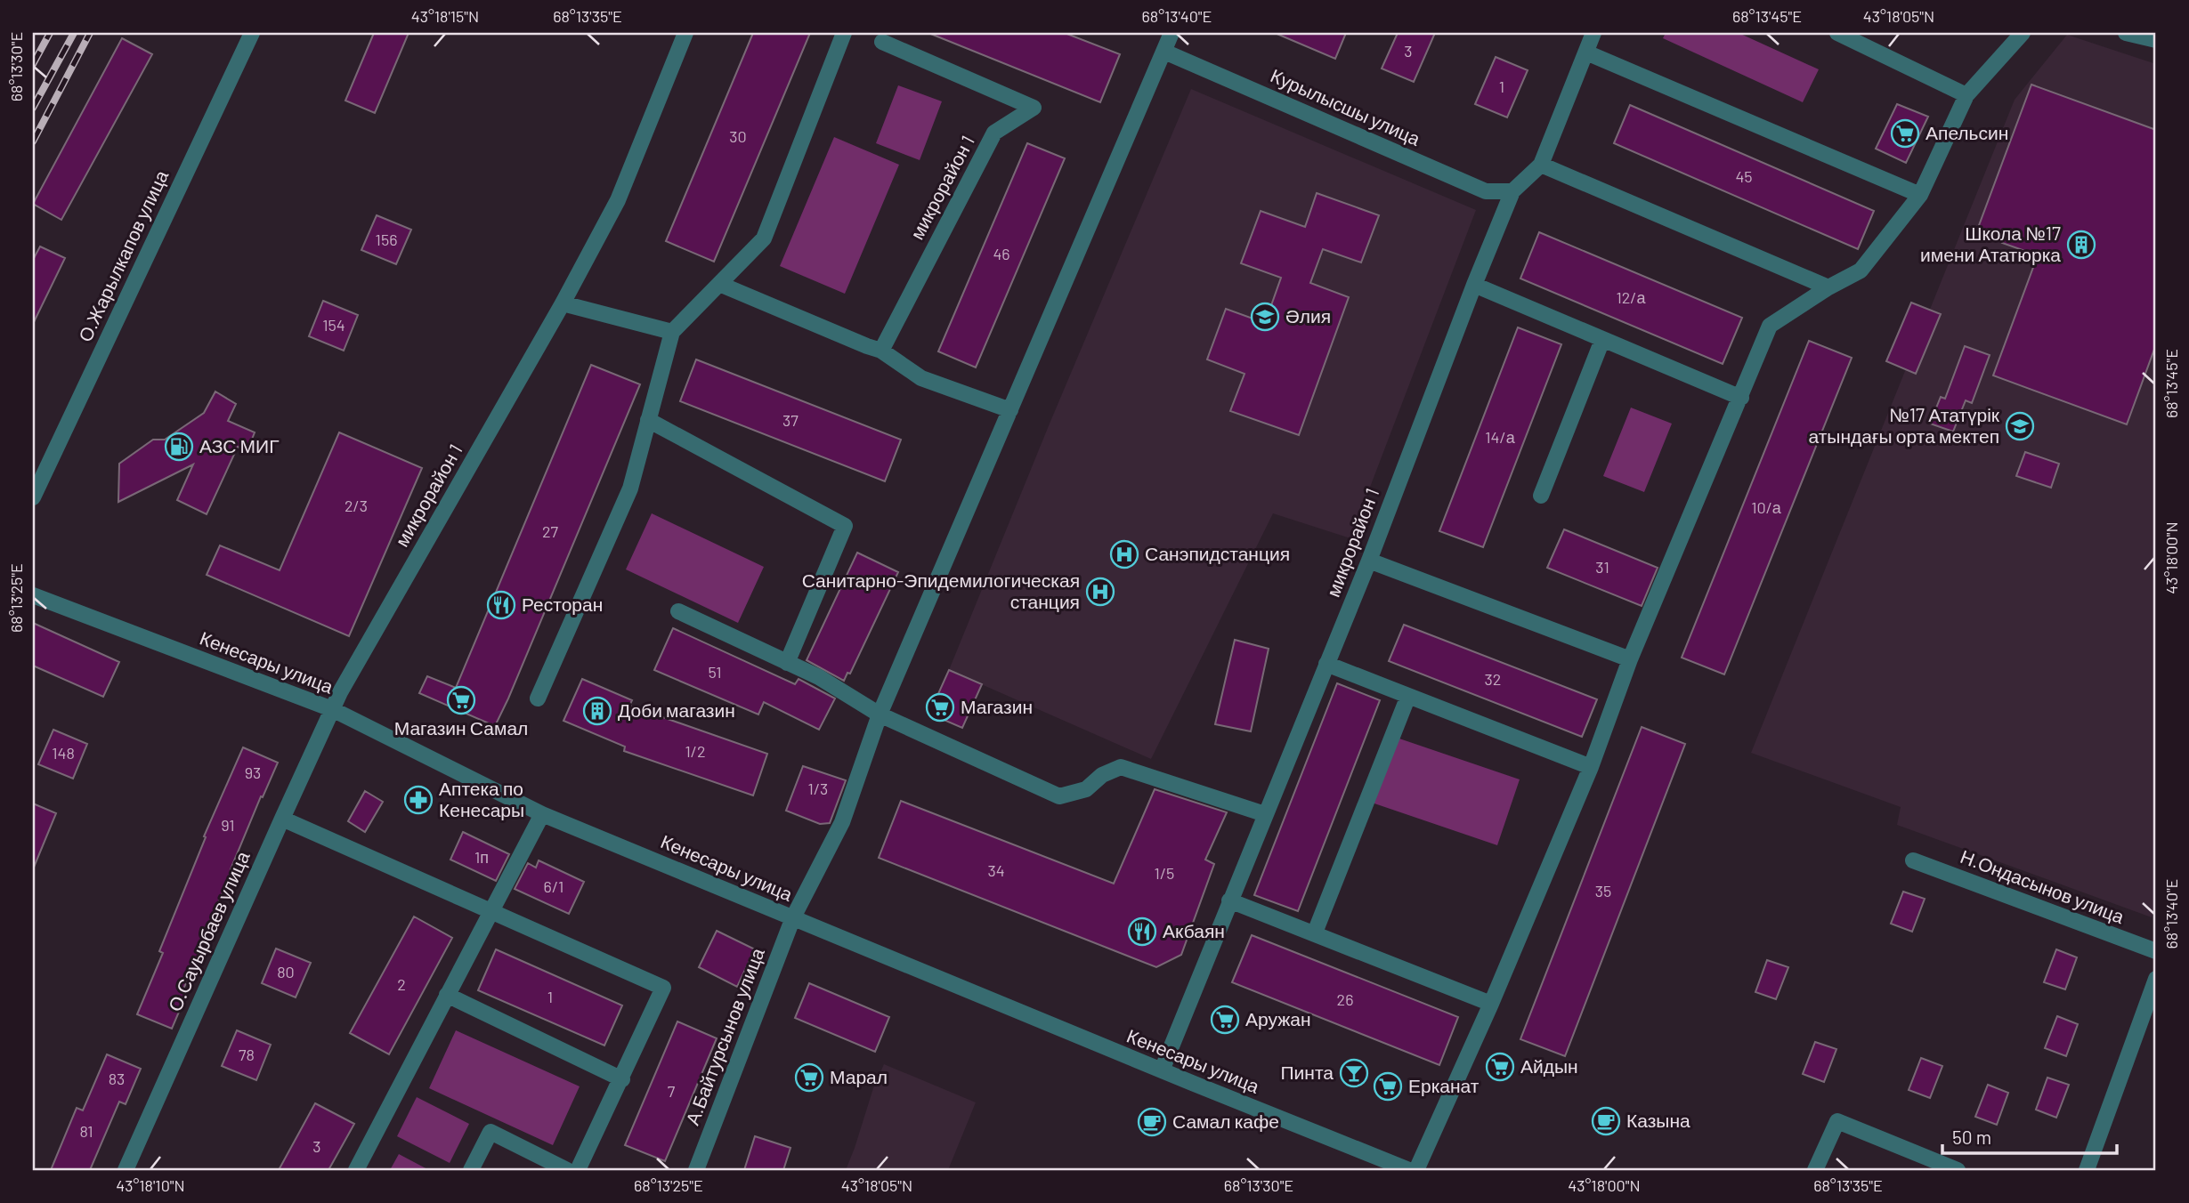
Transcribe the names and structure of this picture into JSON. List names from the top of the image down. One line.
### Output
{"streets":{"street":["Курылысшы улица","микрорайон 1","О.Жарылкапов улица","Кенесары улица","Н.Ондасынов улица","О.Сауырбаев улица","А.Байтурсынов улица"]},"crossings":[["Курылысшы улица","микрорайон 1"],["микрорайон 1","Кенесары улица"],["микрорайон 1","О.Сауырбаев улица"],["Кенесары улица","О.Сауырбаев улица"],["Кенесары улица","А.Байтурсынов улица"]],"places":{"supermarket":["Апельсин","Магазин Самал","Магазин","Аружан","Айдын","Марал","Ерканат"],"building":["Школа №17 имени Ататюрка","Доби магазин"],"school or university":["Әлия","№17 Ататүрік атындағы орта мектеп"],"fuel station":["АЗС МИГ"],"hospital":["Санэпидстанция","Санитарно-Эпидемилогическая станция"],"restaurant":["Ресторан","Акбаян"],"pharmacy":["Аптека по Кенесары"],"bar":["Пинта"],"cafe":["Казына","Самал кафе"]},"house_numbers":["3","1","30","45","156","46","12/а","154","37","14/а","2/3","10/а","27","31","51","32","1/2","148","93","1/3","91","1п","34","1/5","6/1","35","80","2","1","26","78","83","7","81","3"],"scale_bar":"50 m","coordinates":["43°18'15\"N","68°13'35\"E","68°13'40\"E","68°13'45\"E","43°18'05\"N","68°13'30\"E","43°18'00\"N","68°13'25\"E","43°18'10\"N"]}
